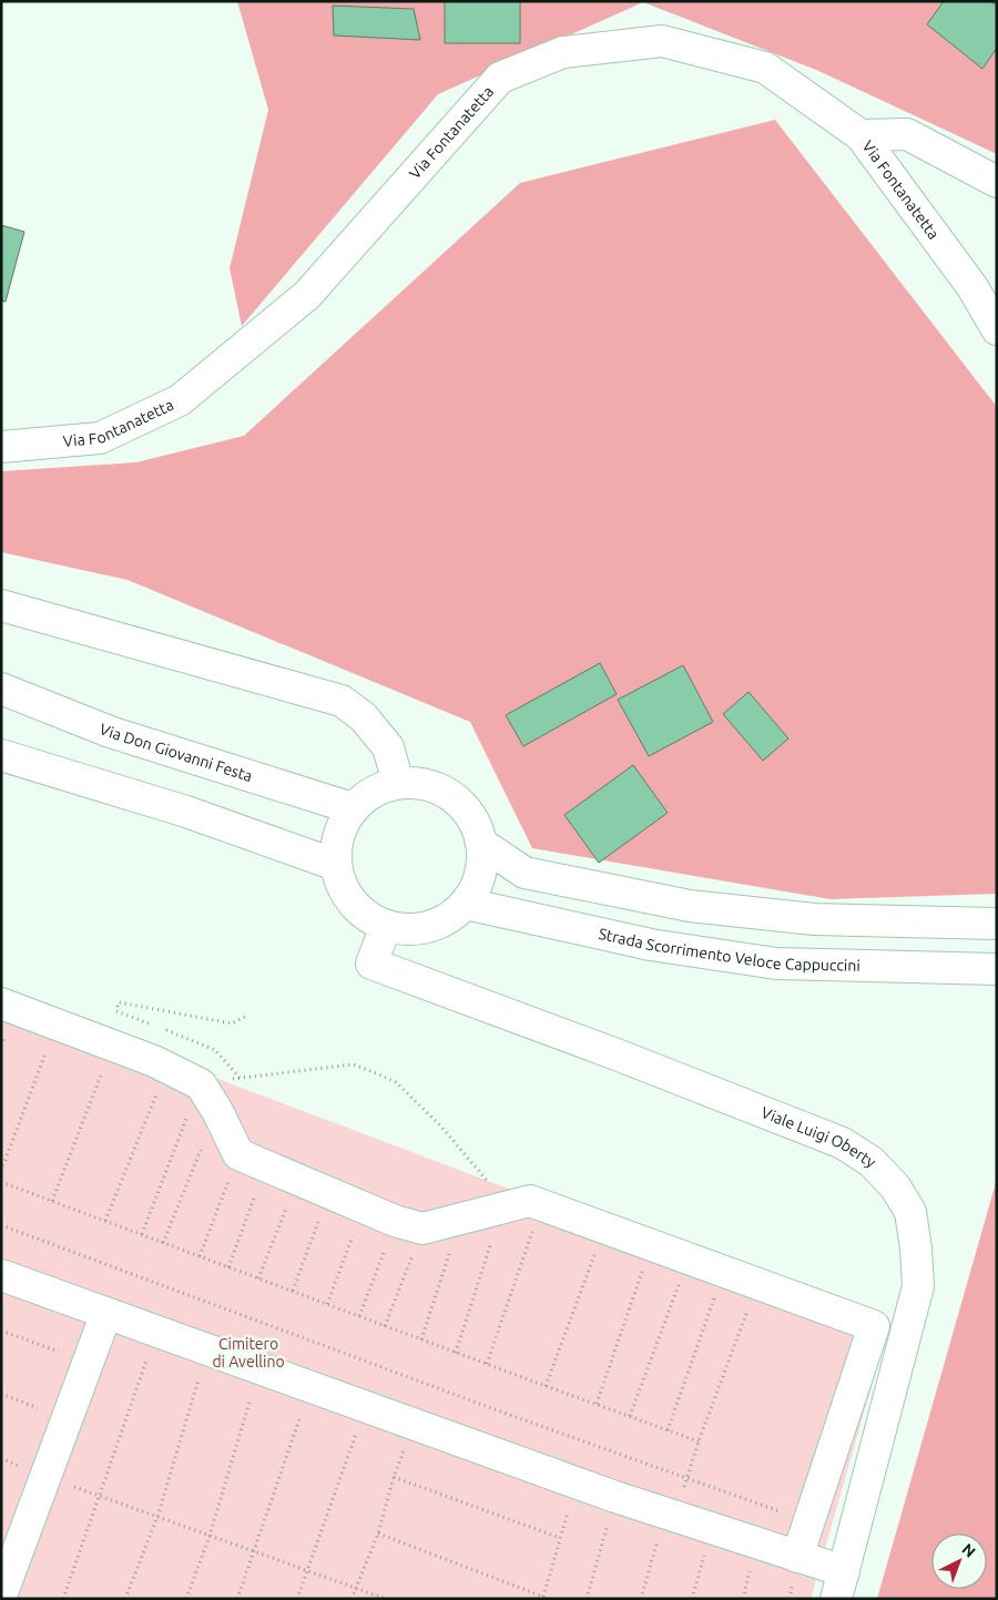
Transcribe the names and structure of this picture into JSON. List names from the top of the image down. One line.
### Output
{"streets":{"street":["Via Fontanatetta","Via Don Giovanni Festa","Strada Scorrimento Veloce Cappuccini","Viale Luigi Oberty"]},"crossings":[["Via Don Giovanni Festa","Strada Scorrimento Veloce Cappuccini"],["Via Don Giovanni Festa","Viale Luigi Oberty"],["Strada Scorrimento Veloce Cappuccini","Viale Luigi Oberty"]],"parks":["Cimitero di Avellino"],"north":"top right"}
